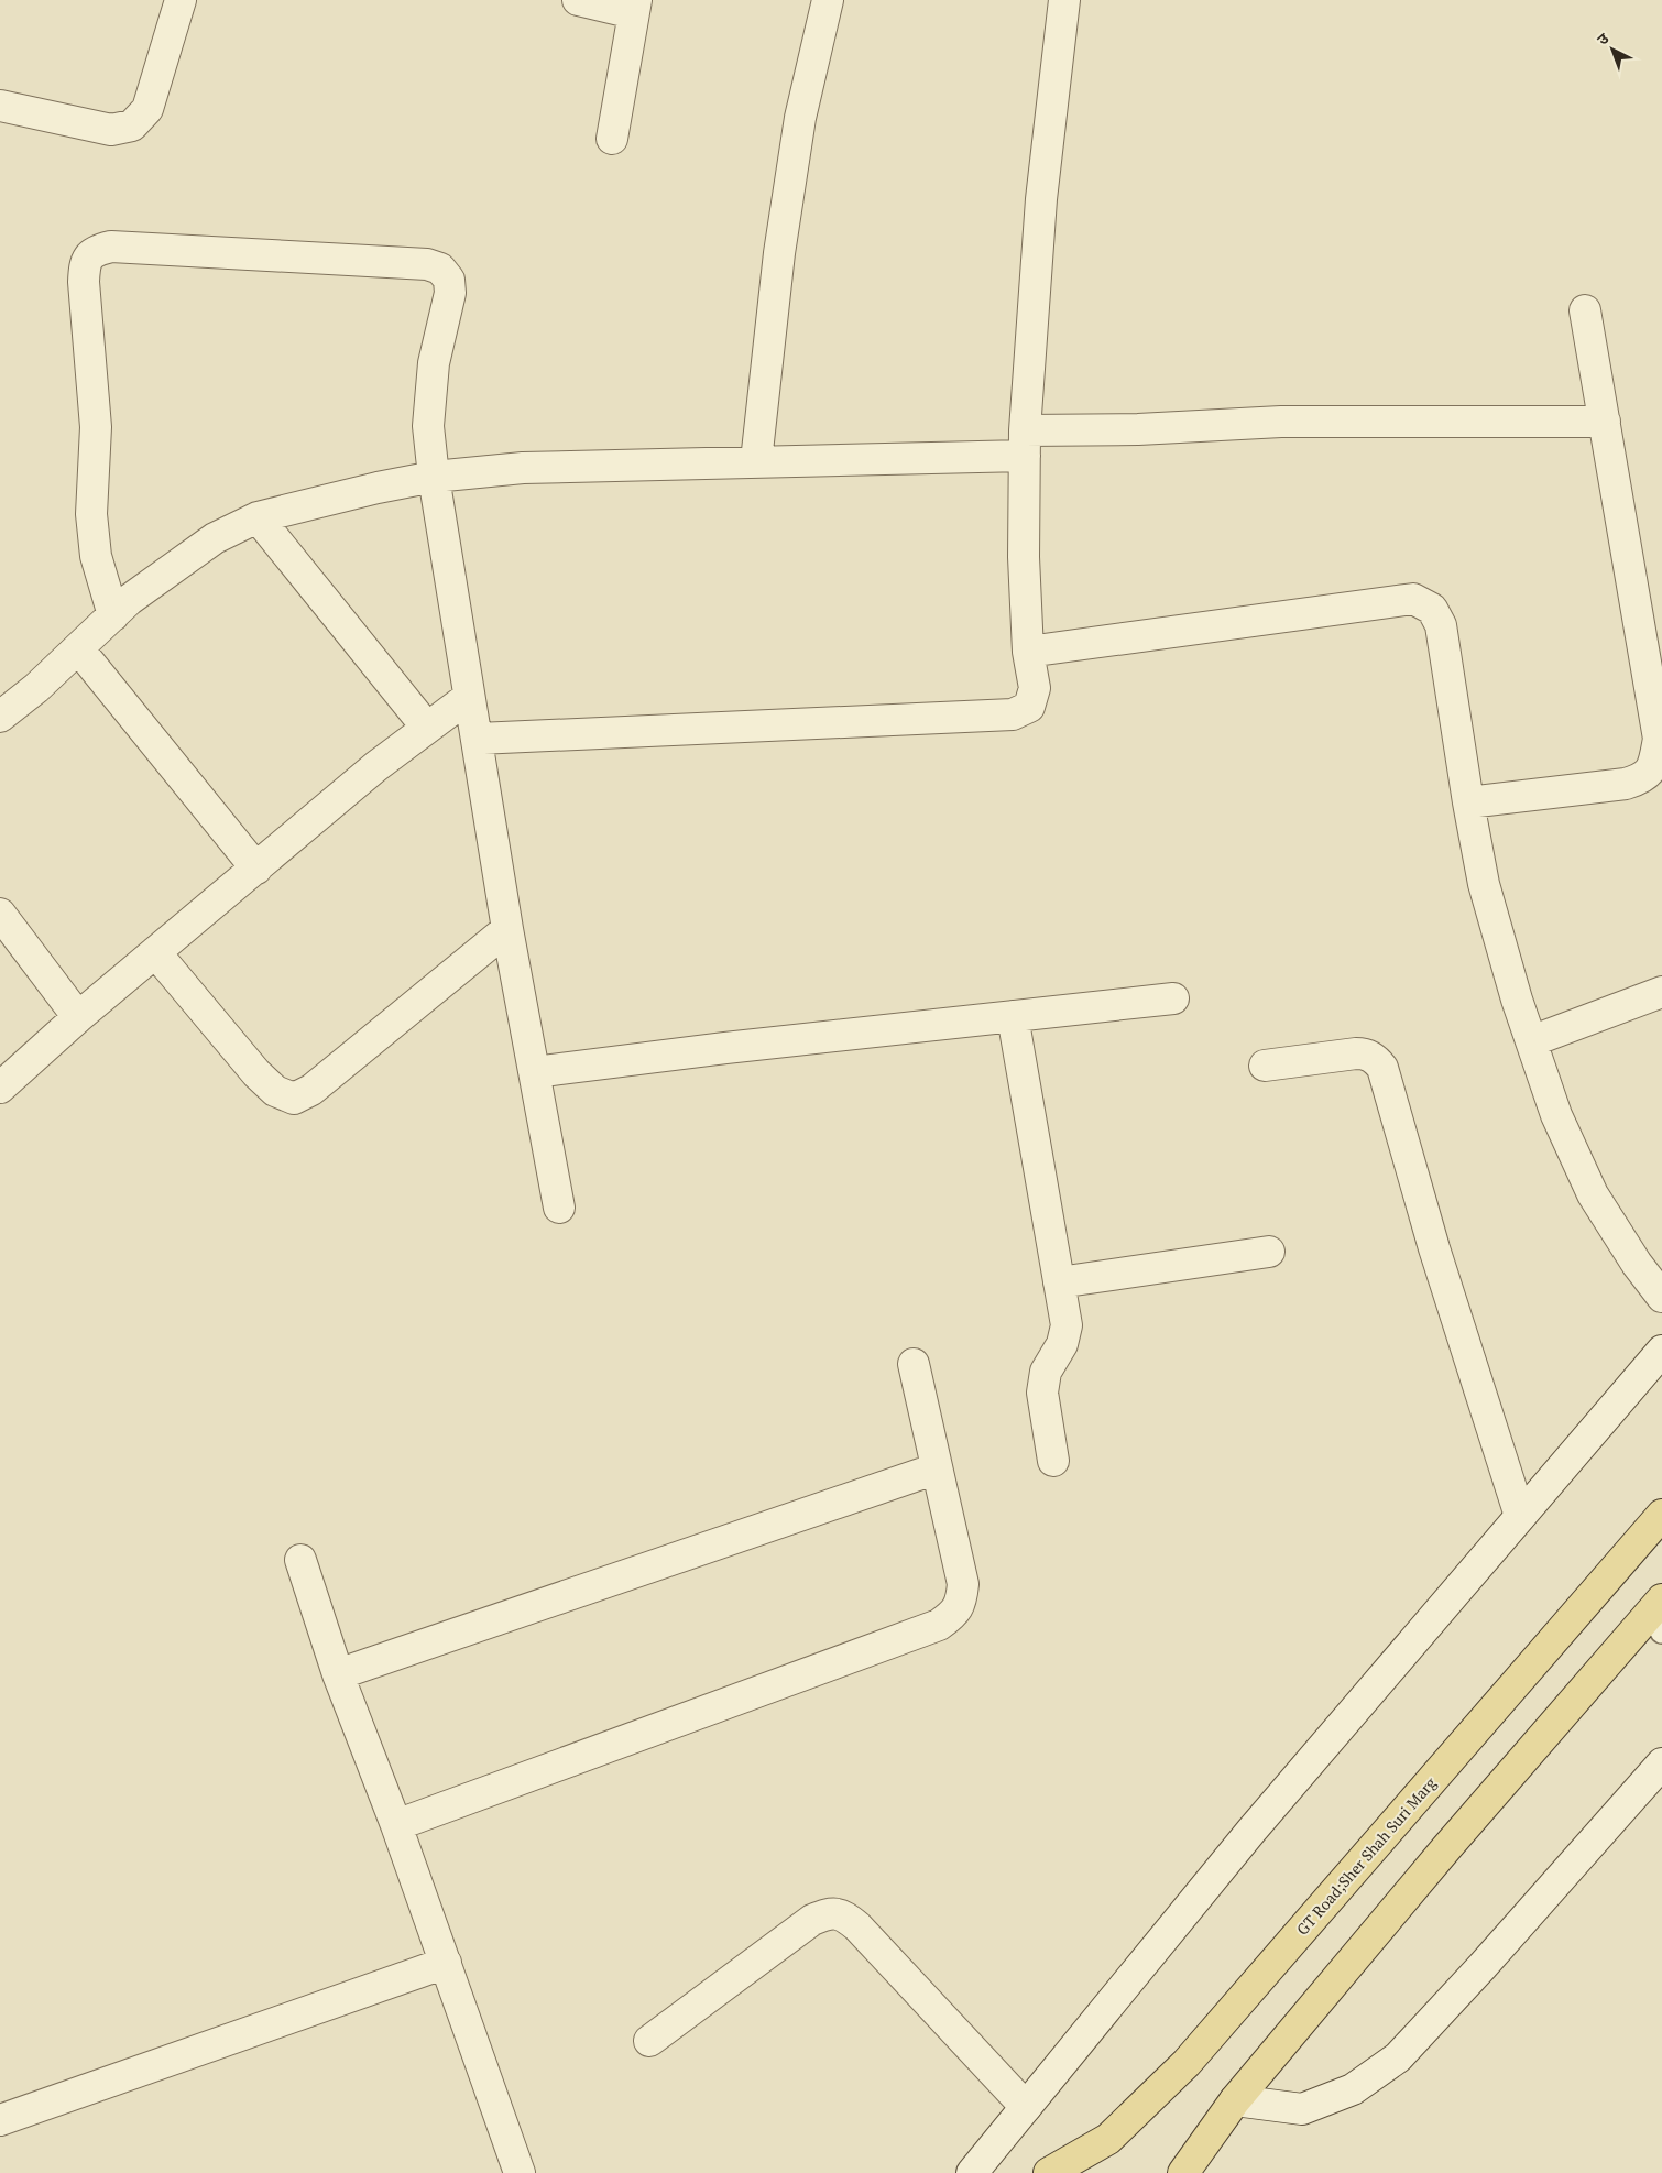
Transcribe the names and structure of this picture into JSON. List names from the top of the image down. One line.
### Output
{"streets":{"main road":["GT Road;Sher Shah Suri Marg"]},"north":"top left"}
